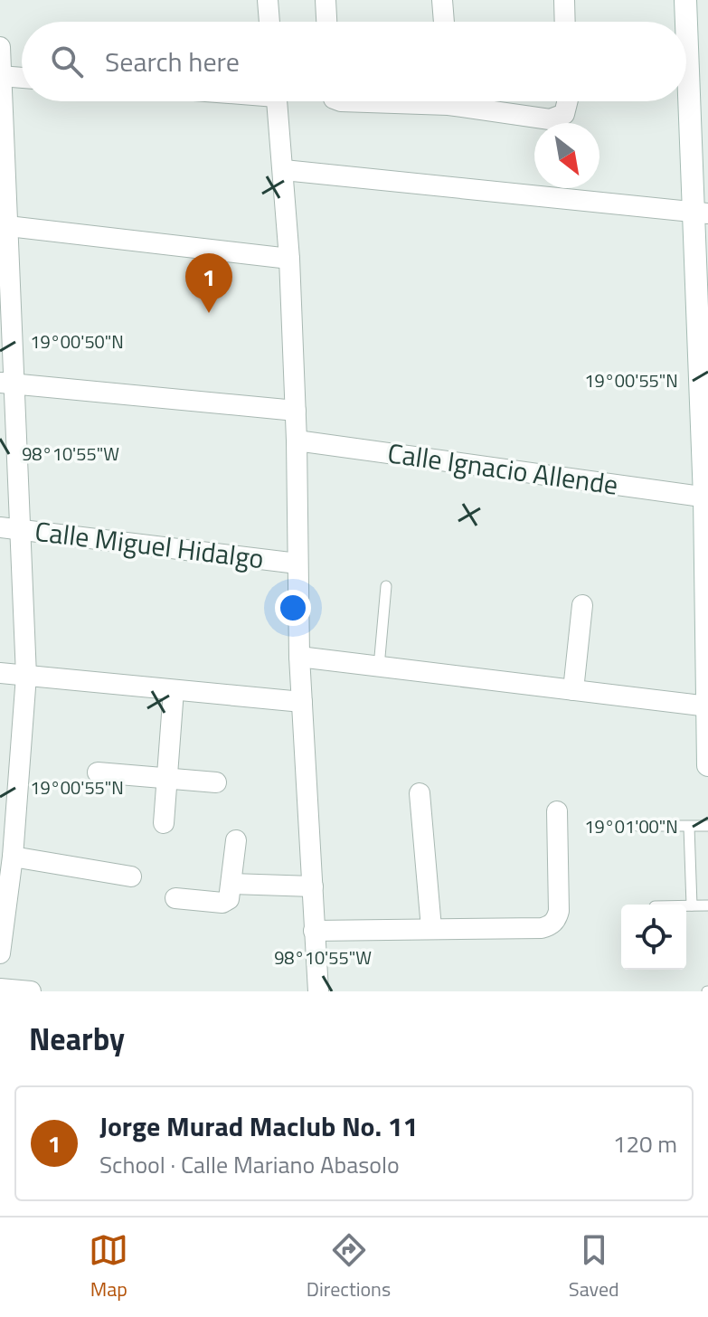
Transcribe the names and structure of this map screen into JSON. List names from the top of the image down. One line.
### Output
{"streets":{"street":["Calle Ignacio Allende","Calle Miguel Hidalgo"]},"north":"bottom right","page":{"search":"Search here","pins":"1","heading":"Nearby","list":[{"mark":"1","name":"Jorge Murad Maclub No. 11","note":"School · Calle Mariano Abasolo","value":"120 m"}],"nav":["Map","Directions","Saved"]},"coordinates":["19°00'50\"N","19°00'55\"N","98°10'55\"W","19°01'00\"N"]}
